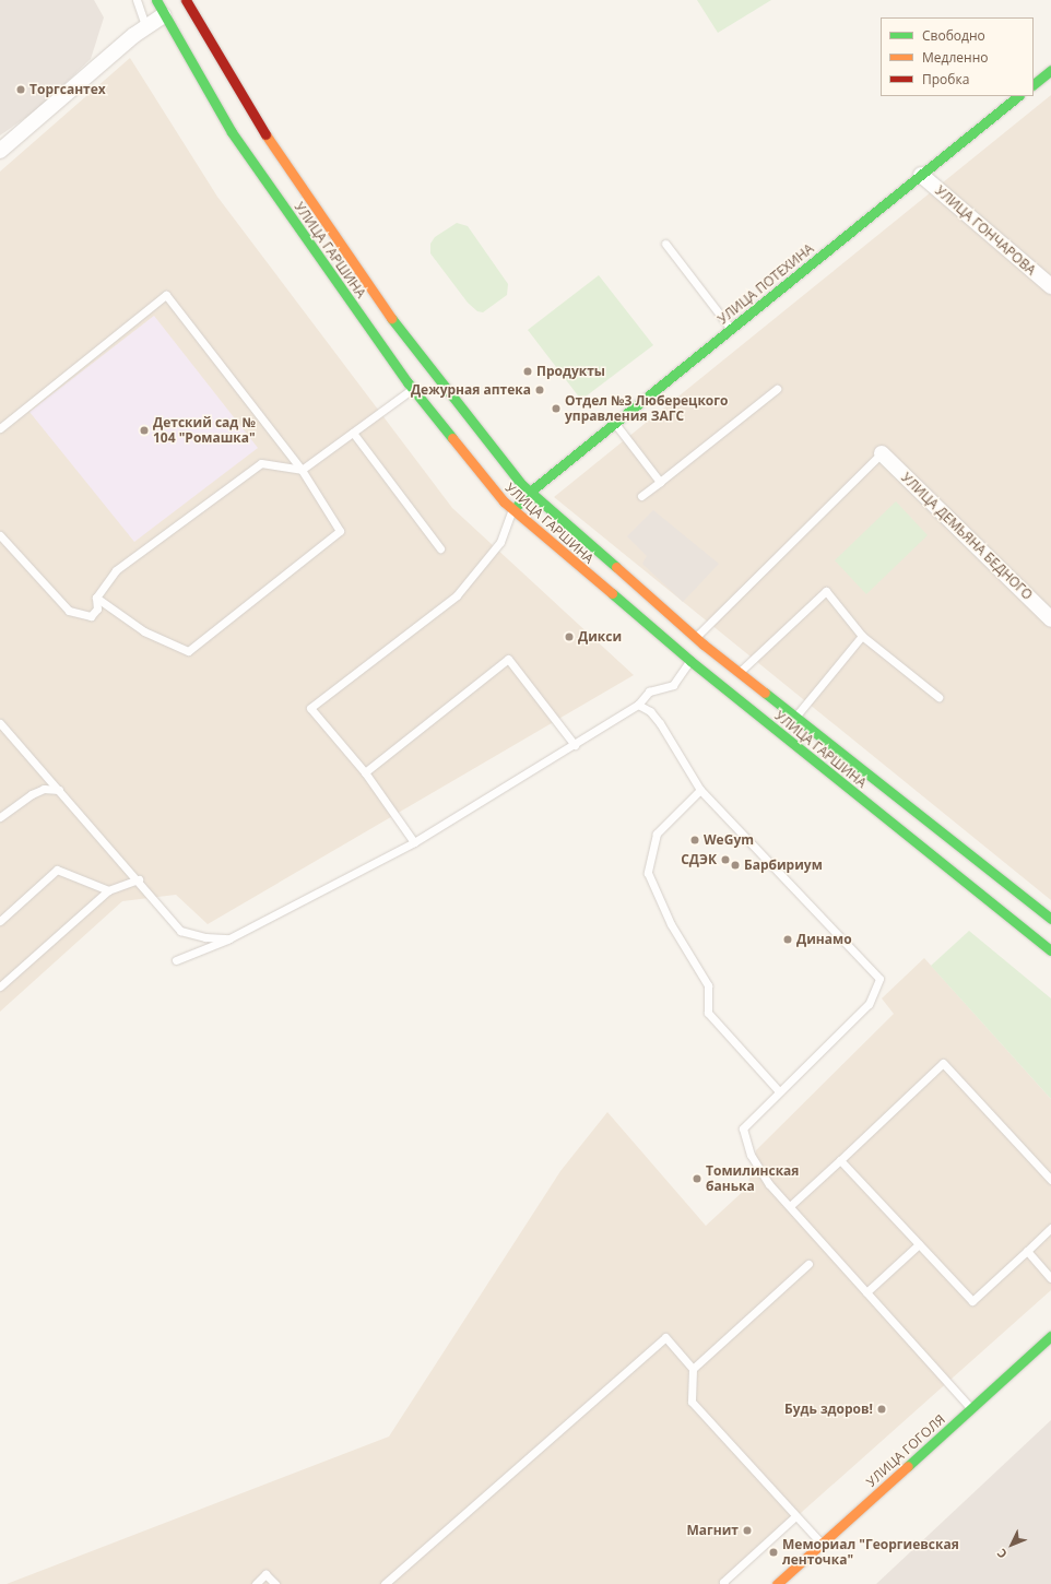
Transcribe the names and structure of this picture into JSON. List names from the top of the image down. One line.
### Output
{"streets":{"main road":["УЛИЦА ГАРШИНА","УЛИЦА ПОТЕХИНА","УЛИЦА ГОГОЛЯ"],"street":["УЛИЦА ГОНЧАРОВА","УЛИЦА ДЕМЬЯНА БЕДНОГО"]},"crossings":[["УЛИЦА ГОНЧАРОВА","УЛИЦА ПОТЕХИНА"],["УЛИЦА ГАРШИНА","УЛИЦА ПОТЕХИНА"]],"places":["Торгсантех","Продукты","Дежурная аптека","Отдел №3 Люберецкого управления ЗАГС","Детский сад № 104 \"Ромашка\"","Дикси","WeGym","СДЭК","Барбириум","Динамо","Томилинская банька","Будь здоров!","Магнит","Мемориал \"Георгиевская ленточка\""],"legend":["Свободно","Медленно","Пробка"],"north":"bottom left"}
